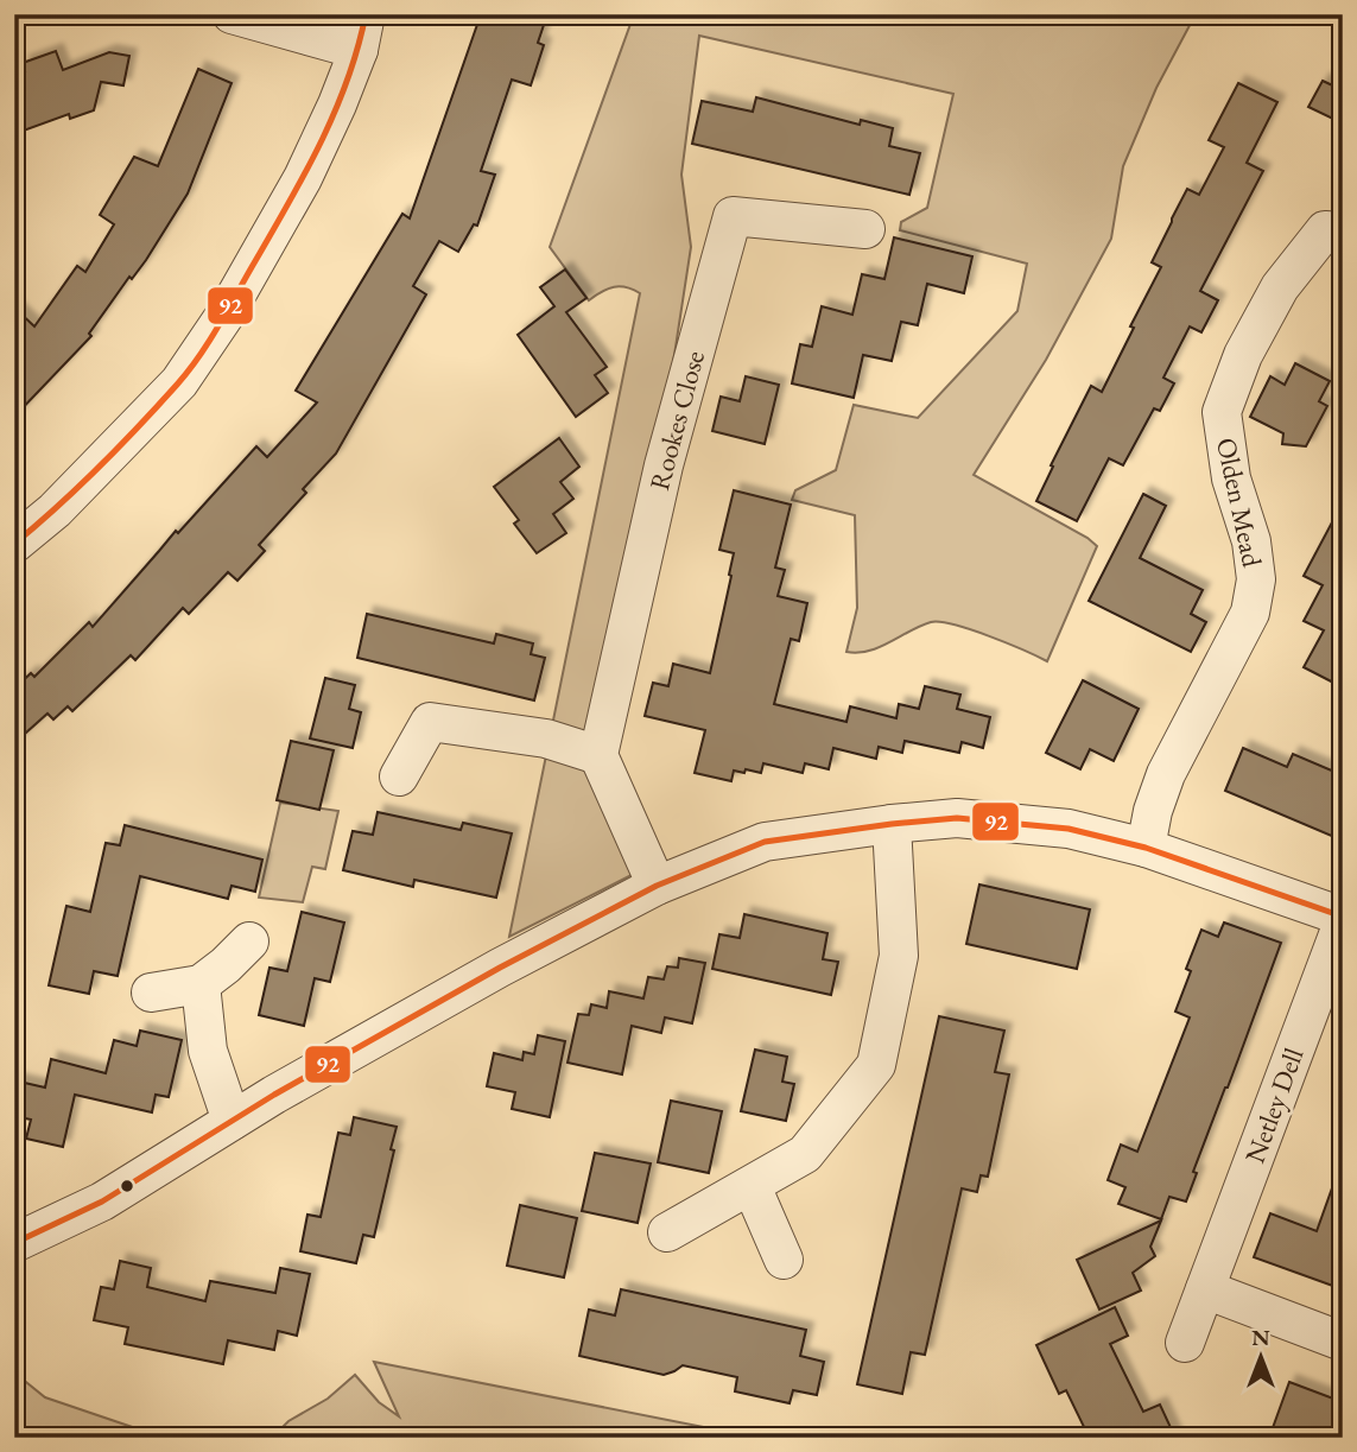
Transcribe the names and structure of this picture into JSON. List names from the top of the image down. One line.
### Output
{"streets":{"street":["Rookes Close","Olden Mead","Netley Dell"]},"lines":["transit line 92"],"north":"top"}
